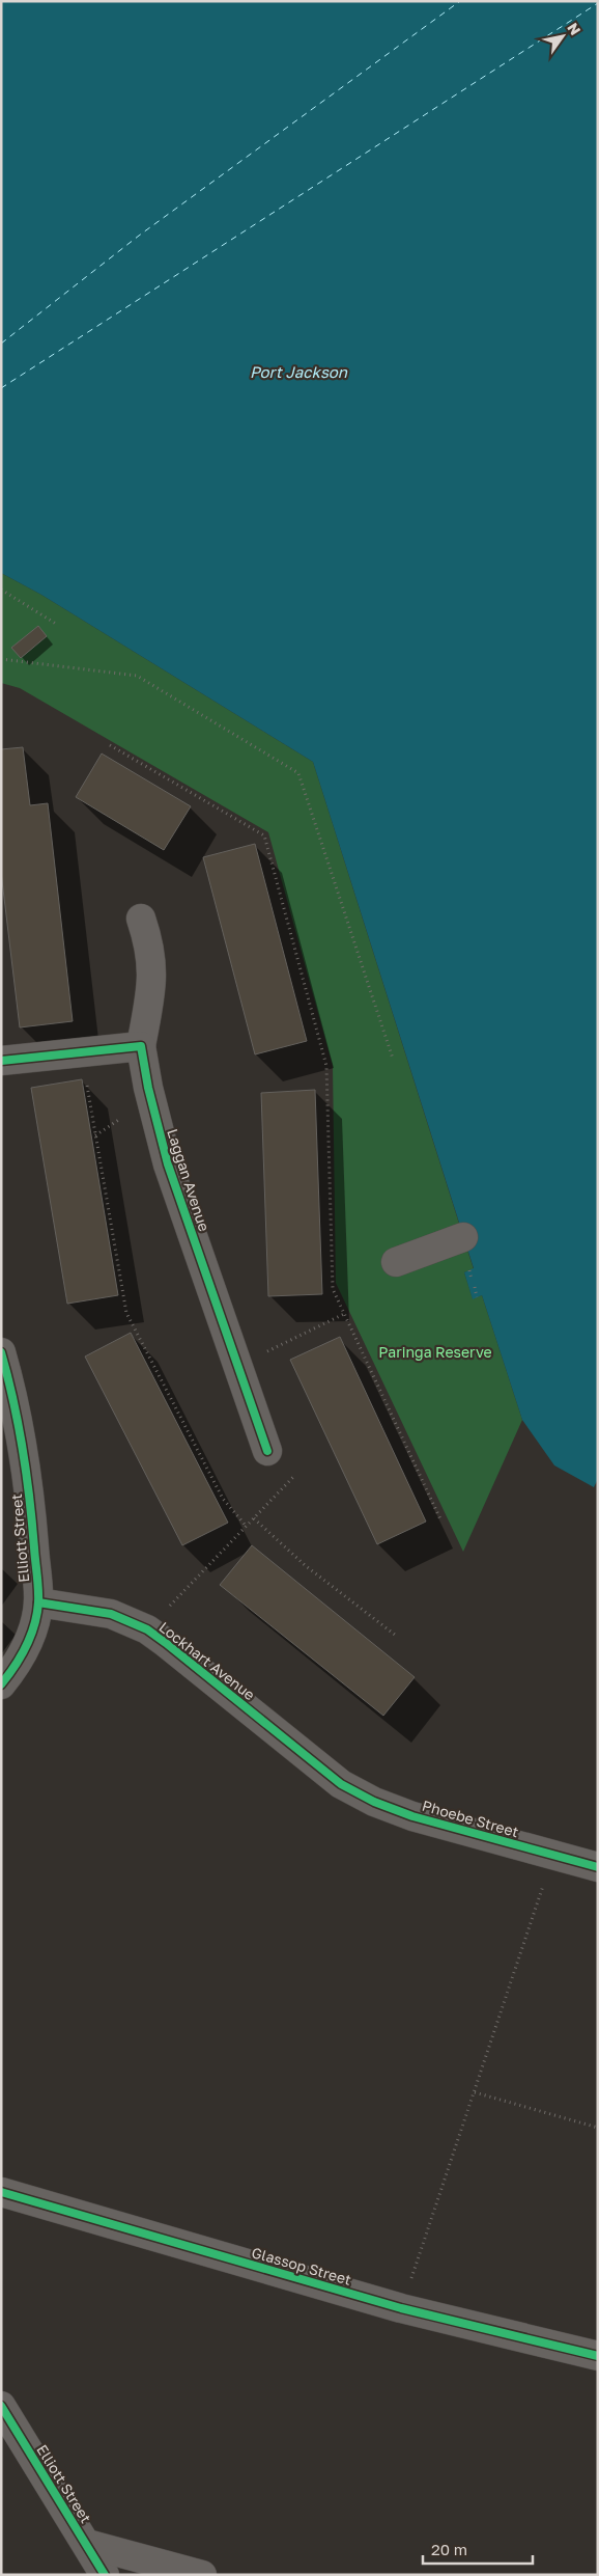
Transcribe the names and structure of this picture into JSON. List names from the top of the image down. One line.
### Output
{"streets":{"street":["Laggan Avenue","Elliott Street","Lockhart Avenue","Phoebe Street","Glassop Street"]},"crossings":[["Elliott Street","Lockhart Avenue"],["Lockhart Avenue","Phoebe Street"]],"water":["Port Jackson"],"parks":["Paringa Reserve"],"scale_bar":"20 m","north":"top right"}
